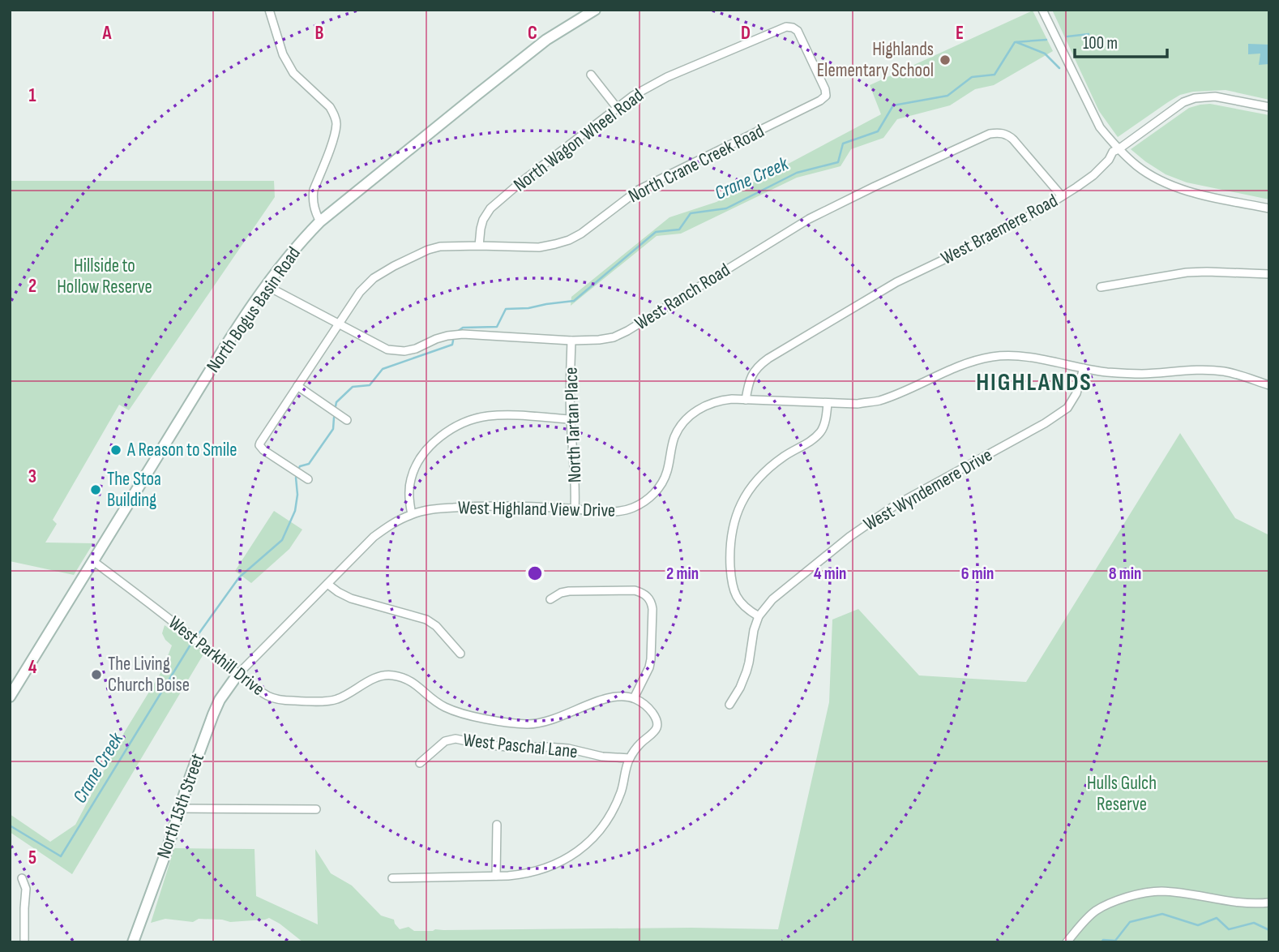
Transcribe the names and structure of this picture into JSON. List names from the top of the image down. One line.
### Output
{"streets":{"street":["North Wagon Wheel Road","North Crane Creek Road","West Braemere Road","West Ranch Road","North Bogus Basin Road","North Tartan Place","West Wyndemere Drive","West Highland View Drive","West Parkhill Drive","West Paschal Lane","North 15th Street"]},"crossings":[["North Wagon Wheel Road","North Crane Creek Road"],["North Crane Creek Road","West Ranch Road"],["West Braemere Road","West Ranch Road"],["West Braemere Road","West Highland View Drive"],["West Ranch Road","North Bogus Basin Road"],["West Ranch Road","North Tartan Place"],["North Bogus Basin Road","West Parkhill Drive"],["North Tartan Place","West Highland View Drive"],["West Wyndemere Drive","West Highland View Drive"],["West Highland View Drive","West Parkhill Drive"],["West Highland View Drive","North 15th Street"],["West Parkhill Drive","North 15th Street"]],"districts":["HIGHLANDS"],"water":["Crane Creek"],"parks":["Hillside to Hollow Reserve","Hulls Gulch Reserve"],"places":["Highlands Elementary School","A Reason to Smile","The Stoa Building","The Living Church Boise"],"scale_bar":"100 m","grid":{"columns":["A","B","C","D","E"],"rows":["1","2","3","4","5"]},"rings":["2 min","4 min","6 min","8 min"]}
